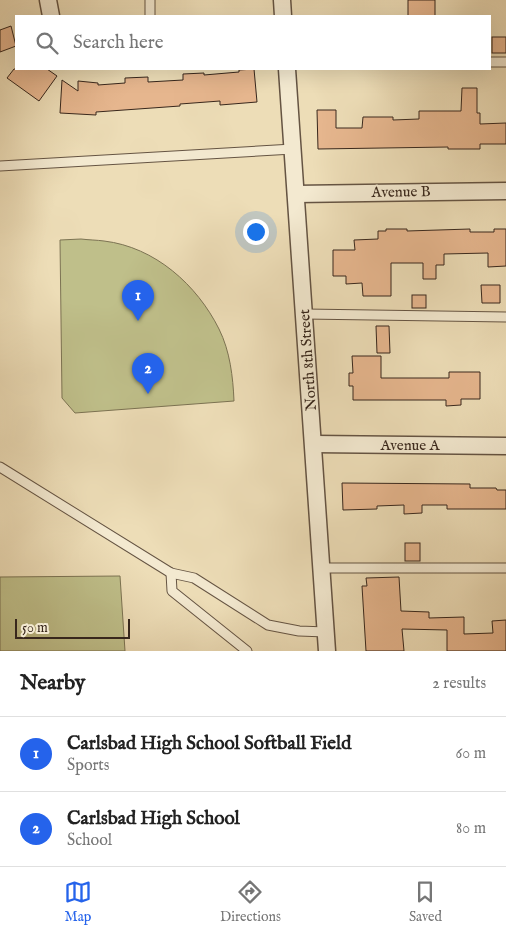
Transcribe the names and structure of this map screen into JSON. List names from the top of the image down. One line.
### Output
{"streets":{"street":["Avenue B","North 8th Street","Avenue A"]},"crossings":[["Avenue B","North 8th Street"],["North 8th Street","Avenue A"]],"scale_bar":"50 m","page":{"search":"Search here","pins":["1","2"],"scale":"50 m","heading":["Nearby","2 results"],"list":[{"mark":"1","name":"Carlsbad High School Softball Field","note":"Sports","value":"60 m"},{"mark":"2","name":"Carlsbad High School","note":"School","value":"80 m"}],"nav":["Map","Directions","Saved"]}}
